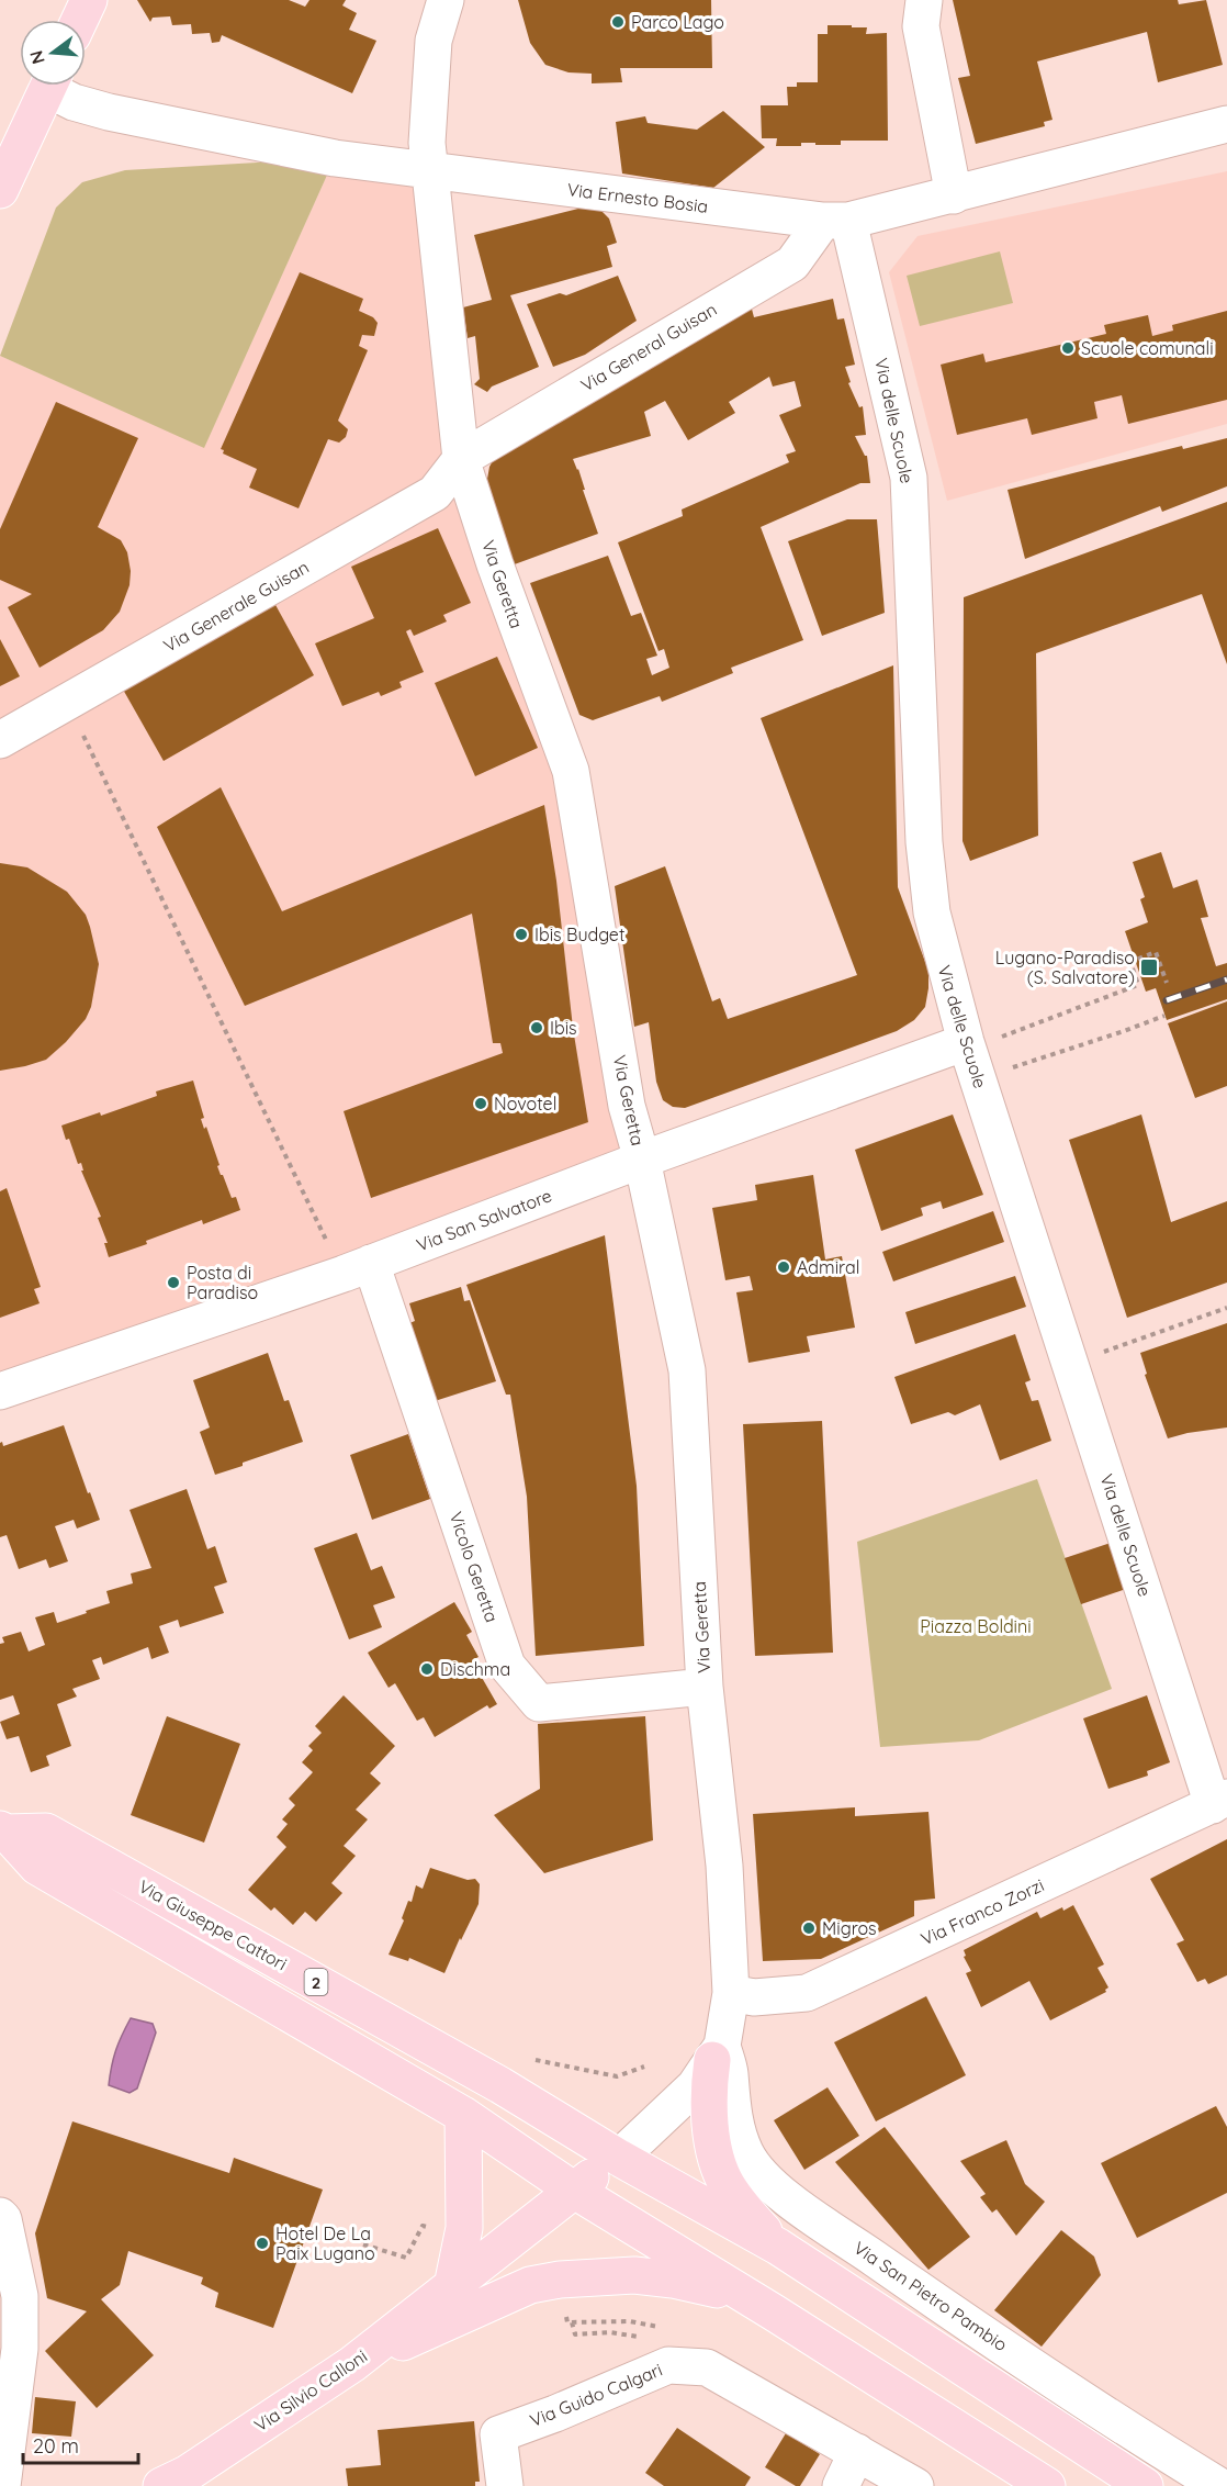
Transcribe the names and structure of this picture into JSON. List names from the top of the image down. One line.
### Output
{"streets":{"main road":["Via Giuseppe Cattori","2","Via Silvio Calloni"],"street":["Via Ernesto Bosia","Via General Guisan","Via delle Scuole","Via Geretta","Via Generale Guisan","Via San Salvatore","Vicolo Geretta","Via Franco Zorzi","Via San Pietro Pambio","Via Guido Calgari"]},"crossings":[["Via Ernesto Bosia","Via General Guisan"],["Via Ernesto Bosia","Via delle Scuole"],["Via Ernesto Bosia","Via Geretta"],["Via General Guisan","Via delle Scuole"],["Via General Guisan","Via Geretta"],["Via General Guisan","Via Generale Guisan"],["Via delle Scuole","Via San Salvatore"],["Via delle Scuole","Via Franco Zorzi"],["Via Geretta","Via Generale Guisan"],["Via Geretta","Via San Salvatore"],["Via Geretta","Vicolo Geretta"],["Via Geretta","Via Franco Zorzi"],["Via Geretta","Via San Pietro Pambio"],["Via San Salvatore","Vicolo Geretta"],["Via Giuseppe Cattori","Via Silvio Calloni"]],"parks":["Piazza Boldini"],"places":{"other":["Parco Lago","Scuole comunali","Ibis Budget","Ibis","Novotel","Admiral","Posta di Paradiso","Dischma","Migros","Hotel De La Paix Lugano"],"transit":["Lugano-Paradiso (S. Salvatore)"]},"scale_bar":"20 m","north":"left"}
